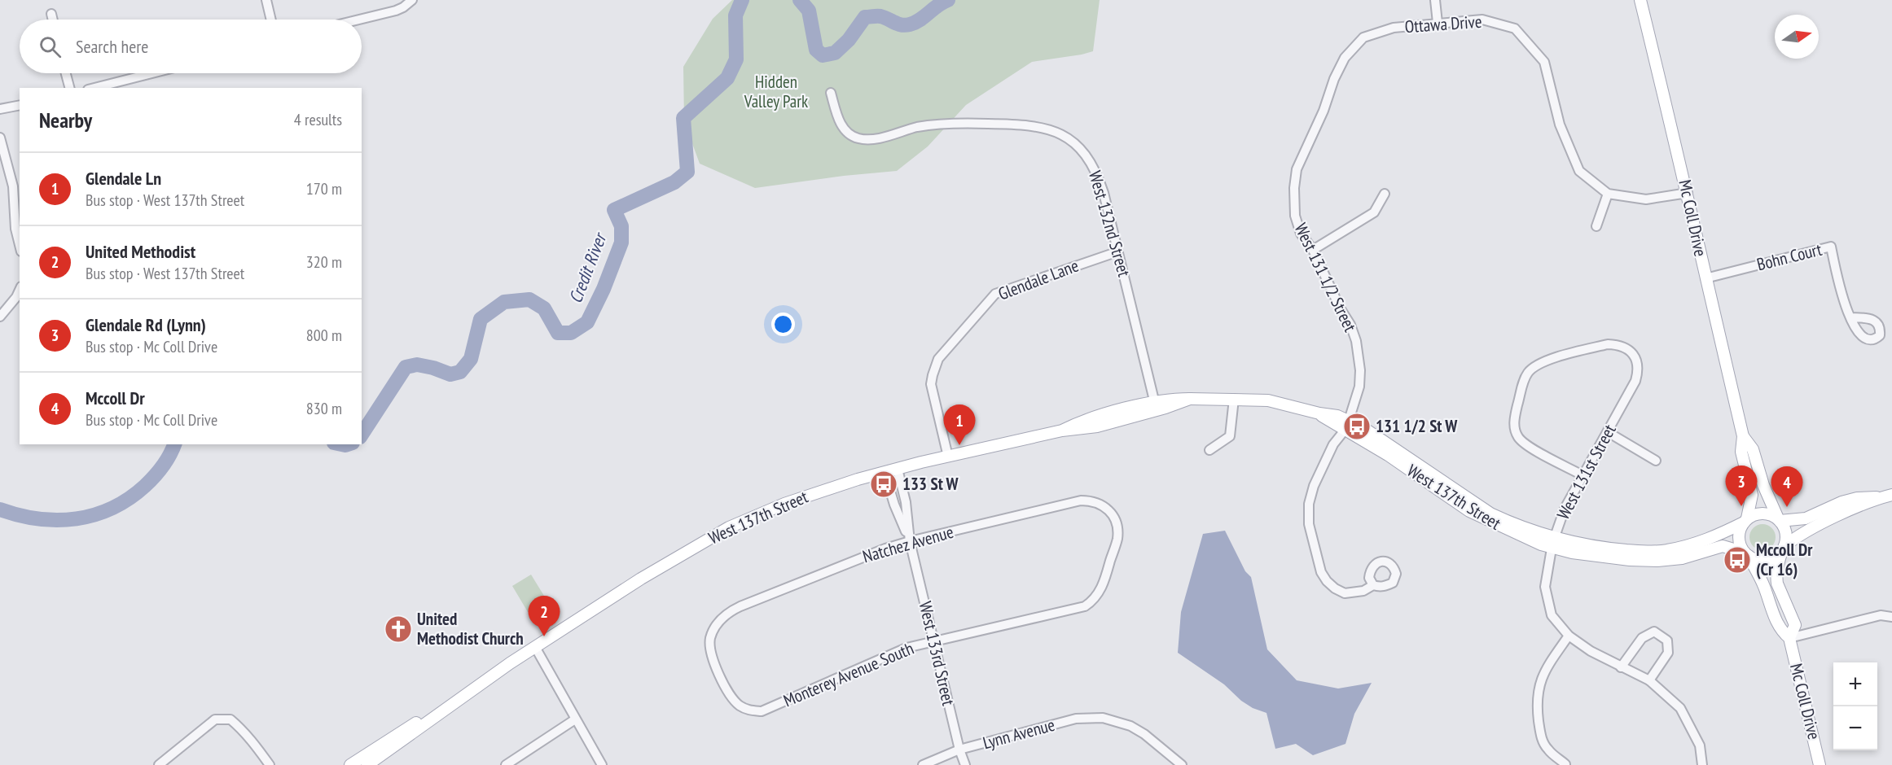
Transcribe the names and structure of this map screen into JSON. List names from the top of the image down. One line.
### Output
{"streets":{"main road":["Mc Coll Drive","West 137th Street"],"street":["Ottawa Drive","West 132nd Street","Bohn Court","West 131 1/2 Street","Glendale Lane","West 131st Street","Natchez Avenue","West 133rd Street","Monterey Avenue South","Lynn Avenue"]},"crossings":[["Ottawa Drive","West 131 1/2 Street"],["Mc Coll Drive","Bohn Court"],["West 132nd Street","Glendale Lane"],["West 132nd Street","West 137th Street"],["West 131 1/2 Street","West 137th Street"],["Glendale Lane","West 137th Street"],["West 131st Street","West 137th Street"],["West 137th Street","West 133rd Street"],["Natchez Avenue","West 133rd Street"],["Natchez Avenue","Monterey Avenue South"],["West 133rd Street","Monterey Avenue South"],["West 133rd Street","Lynn Avenue"]],"water":["Credit River"],"parks":["Hidden Valley Park"],"places":{"bus stop":["131 1/2 St W","133 St W","Mccoll Dr (Cr 16)"],"church":["United Methodist Church"]},"north":"right","page":{"search":"Search here","heading":["Nearby","4 results"],"list":[{"mark":"1","name":"Glendale Ln","note":"Bus stop · West 137th Street","value":"170 m"},{"mark":"2","name":"United Methodist","note":"Bus stop · West 137th Street","value":"320 m"},{"mark":"3","name":"Glendale Rd (Lynn)","note":"Bus stop · Mc Coll Drive","value":"800 m"},{"mark":"4","name":"Mccoll Dr","note":"Bus stop · Mc Coll Drive","value":"830 m"}],"pins":["1","3","4","2"],"map_buttons":["+","−"]}}
